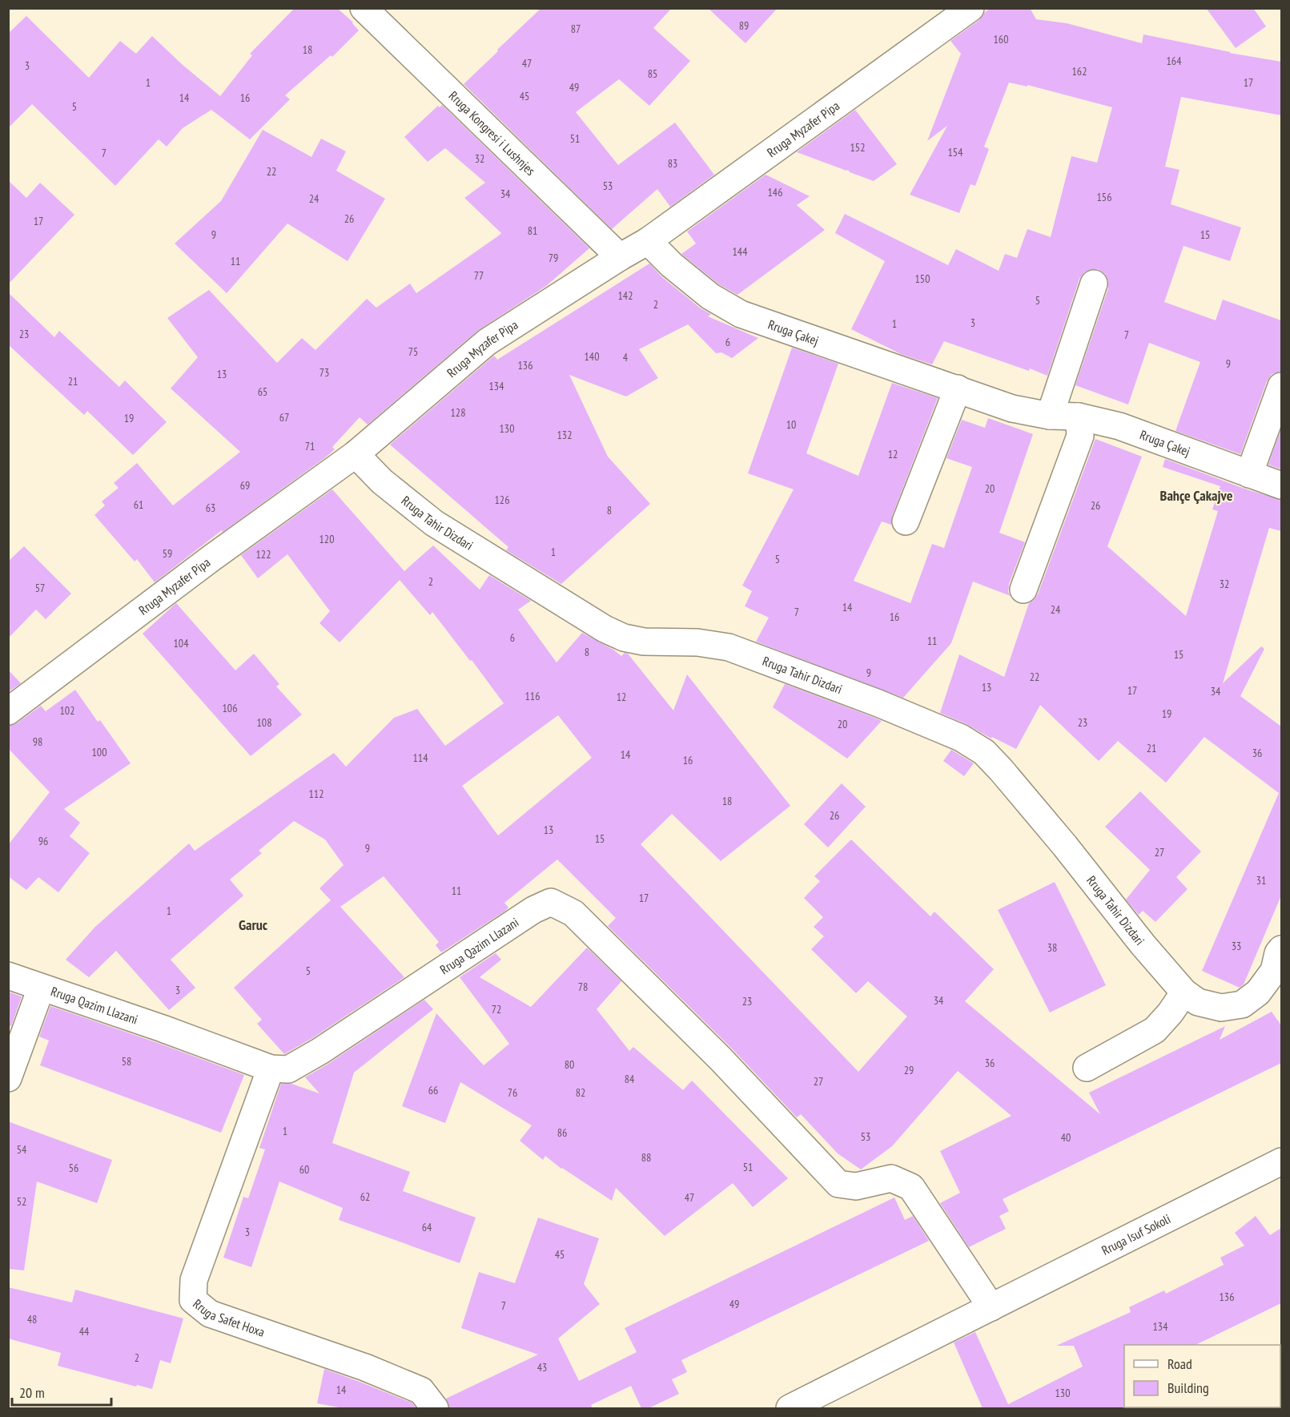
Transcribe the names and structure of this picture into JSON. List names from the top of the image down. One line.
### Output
{"streets":{"street":["Rruga Myzafer Pipa","Rruga Kongresi i Lushnjes","Rruga Çakej","Rruga Tahir Dizdari","Rruga Qazim Llazani","Rruga Isuf Sokoli","Rruga Safet Hoxa"]},"crossings":[["Rruga Myzafer Pipa","Rruga Kongresi i Lushnjes"],["Rruga Myzafer Pipa","Rruga Çakej"],["Rruga Myzafer Pipa","Rruga Tahir Dizdari"],["Rruga Qazim Llazani","Rruga Isuf Sokoli"],["Rruga Qazim Llazani","Rruga Safet Hoxa"]],"districts":["Bahçe Çakajve","Garuc"],"house_numbers":["89","87","160","18","164","47","3","162","85","1","17","49","45","14","16","5","51","152","154","7","32","83","22","53","146","34","156","24","26","17","81","9","15","144","79","11","77","150","142","5","2","3","1","23","7","6","75","140","4","9","136","73","13","21","134","65","128","67","19","10","130","132","71","12","69","20","126","61","26","63","8","120","1","59","122","5","2","32","57","14","24","7","16","6","11","104","8","15","9","22","13","17","34","116","12","106","102","19","108","23","20","98","21","100","36","14","114","16","112","18","26","13","15","96","9","27","31","11","17","1","33","38","5","78","3","34","23","72","58","36","80","29","84","27","66","76","82","1","86","53","40","54","88","51","56","60","62","47","52","64","3","45","136","49","7","48","134","44","2","43","14","130"],"legend":["Road","Building"],"scale_bar":"20 m"}
